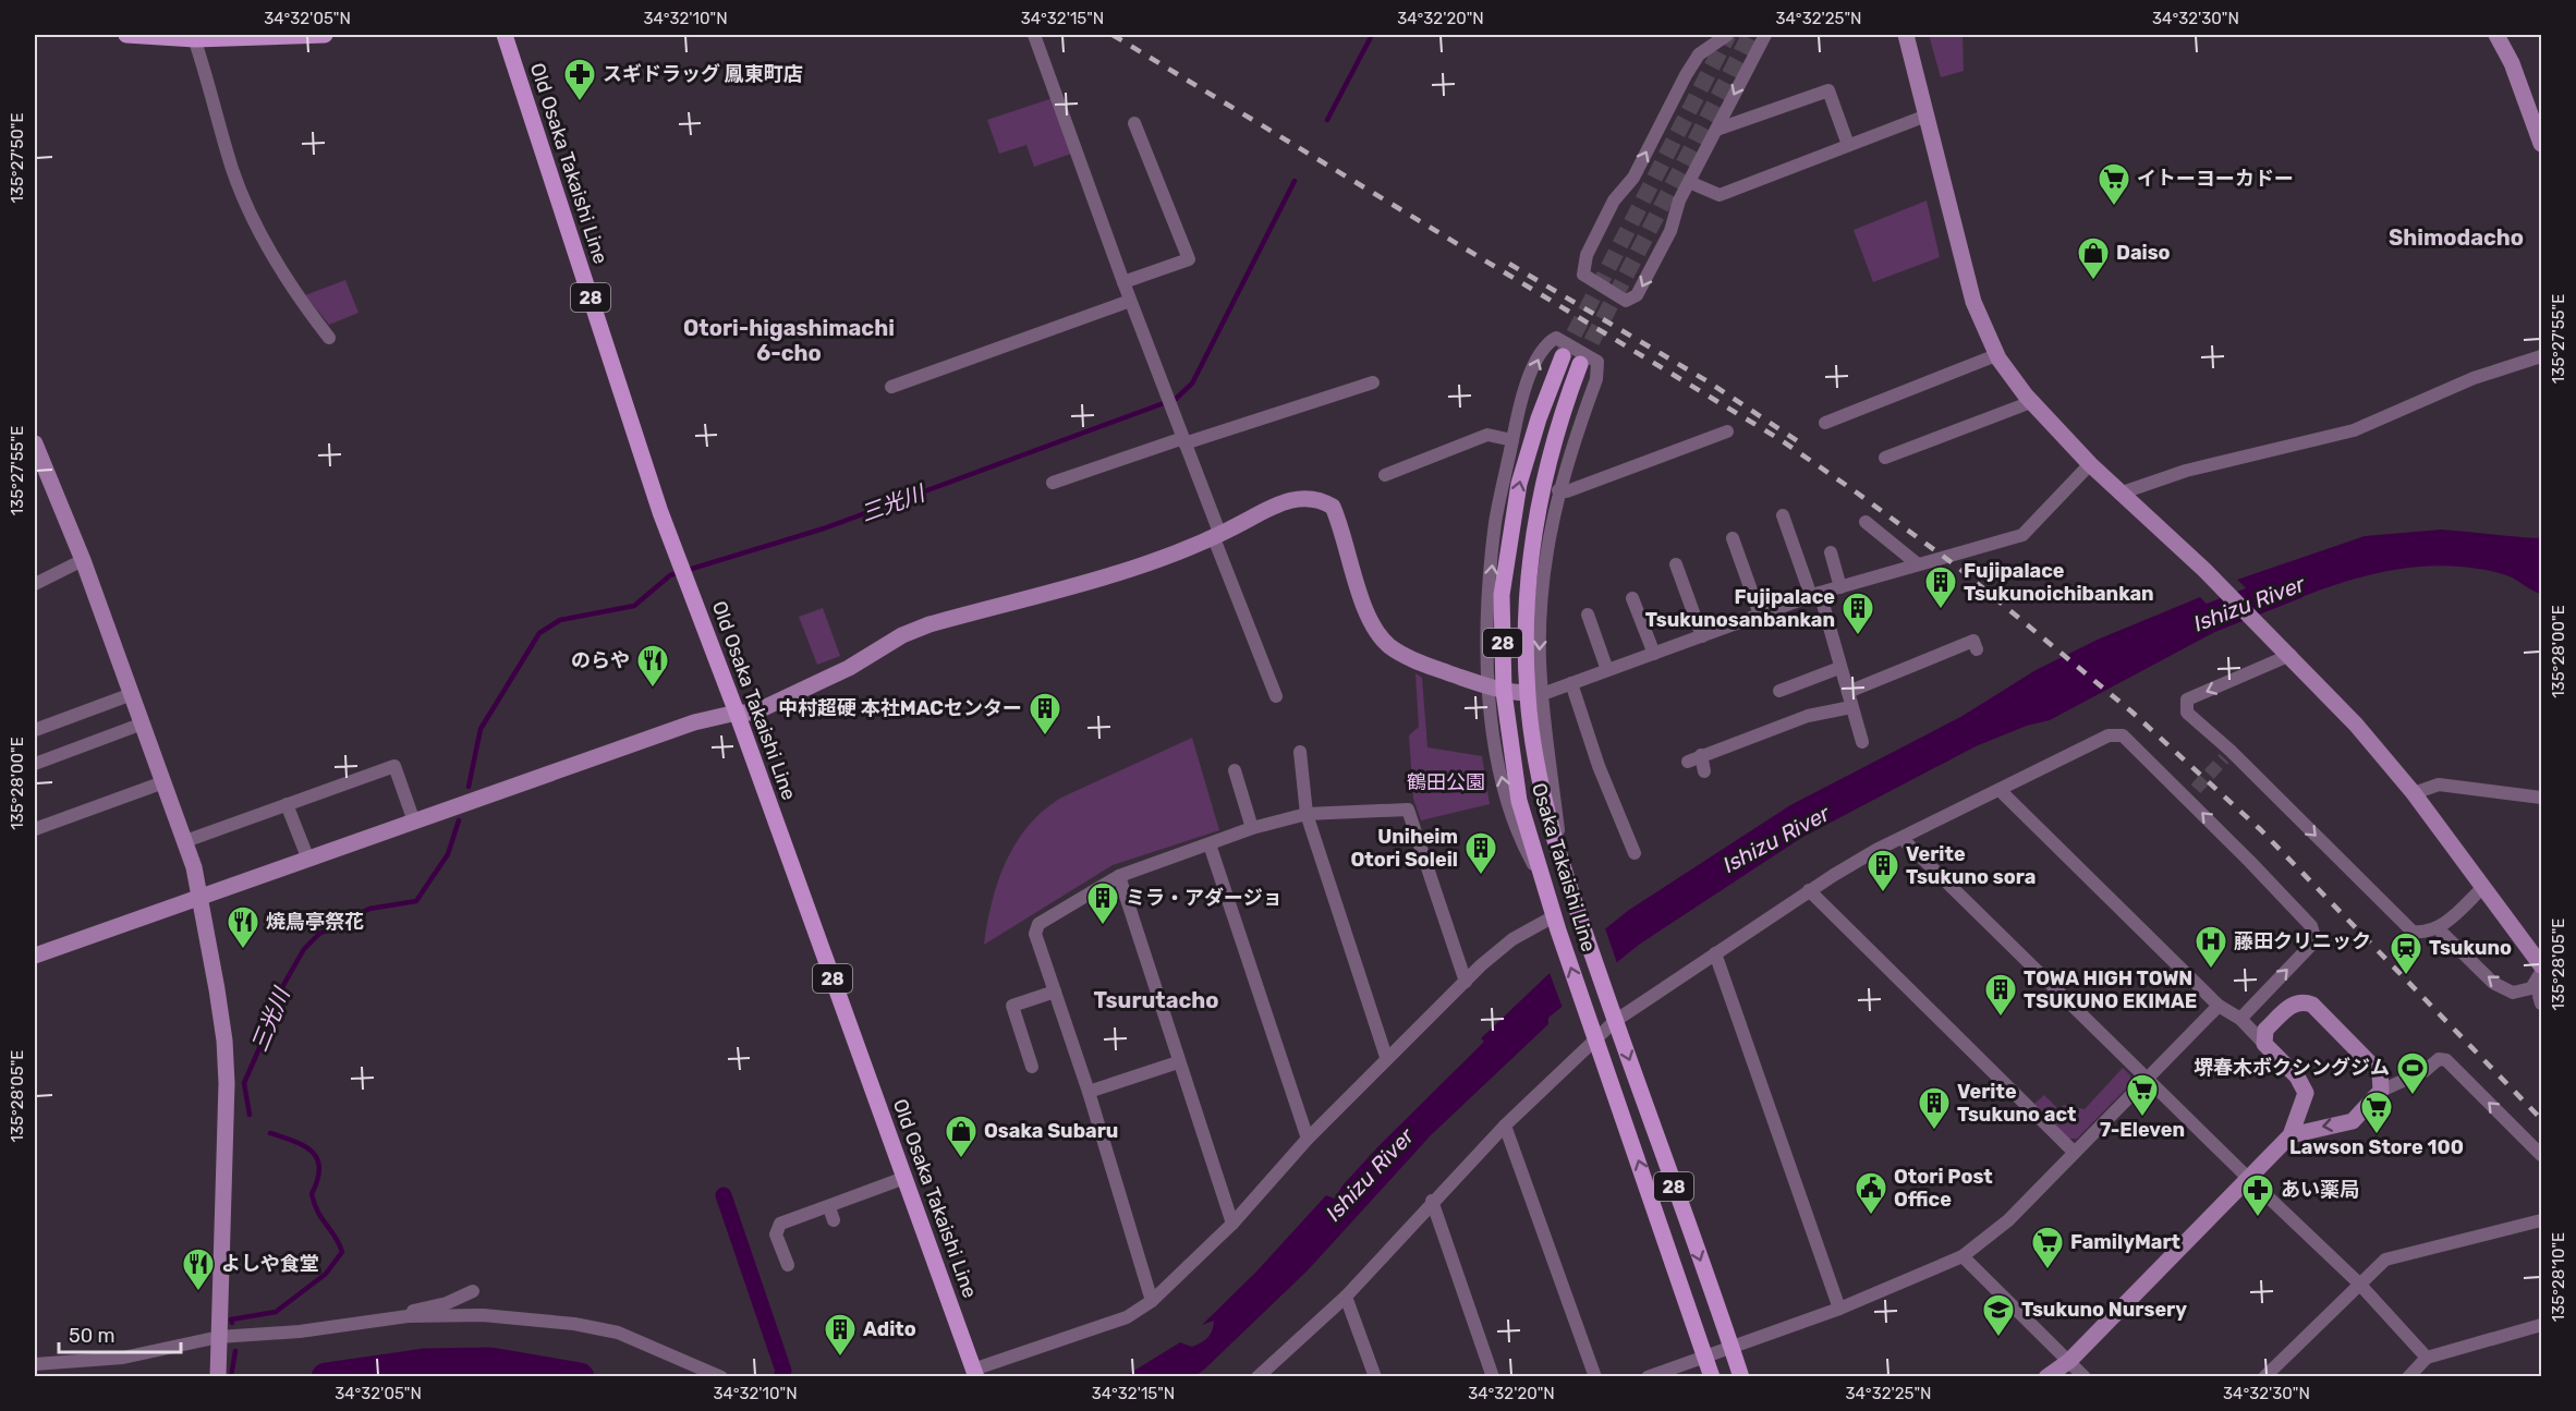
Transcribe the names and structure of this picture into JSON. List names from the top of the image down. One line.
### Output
{"streets":{"main road":["Old Osaka Takaishi Line","28","Osaka Takaishi Line"]},"districts":["Shimodacho","Otori-higashimachi 6-cho","Tsurutacho"],"water":["三光川","Ishizu River"],"parks":["鶴田公園"],"places":{"pharmacy":["スギドラッグ 鳳東町店","あい薬局"],"supermarket":["イトーヨーカドー","7-Eleven","Lawson Store 100","FamilyMart"],"shop":["Daiso","Osaka Subaru"],"building":["Fujipalace Tsukunoichibankan","Fujipalace Tsukunosanbankan","中村超硬 本社MACセンター","Uniheim Otori Soleil","Verite Tsukuno sora","ミラ・アダージョ","TOWA HIGH TOWN TSUKUNO EKIMAE","Verite Tsukuno act","Adito"],"restaurant":["のらや","焼鳥亭祭花","よしや食堂"],"hospital":["藤田クリニック"],"station":["Tsukuno"],"sports":["堺春木ボクシングジム"],"public building":["Otori Post Office"],"school or university":["Tsukuno Nursery"]},"scale_bar":"50 m","coordinates":["34°32'05\"N","34°32'10\"N","34°32'15\"N","34°32'20\"N","34°32'25\"N","34°32'30\"N","135°27'50\"E","135°27'55\"E","135°28'00\"E","135°28'05\"E","135°28'10\"E"]}
